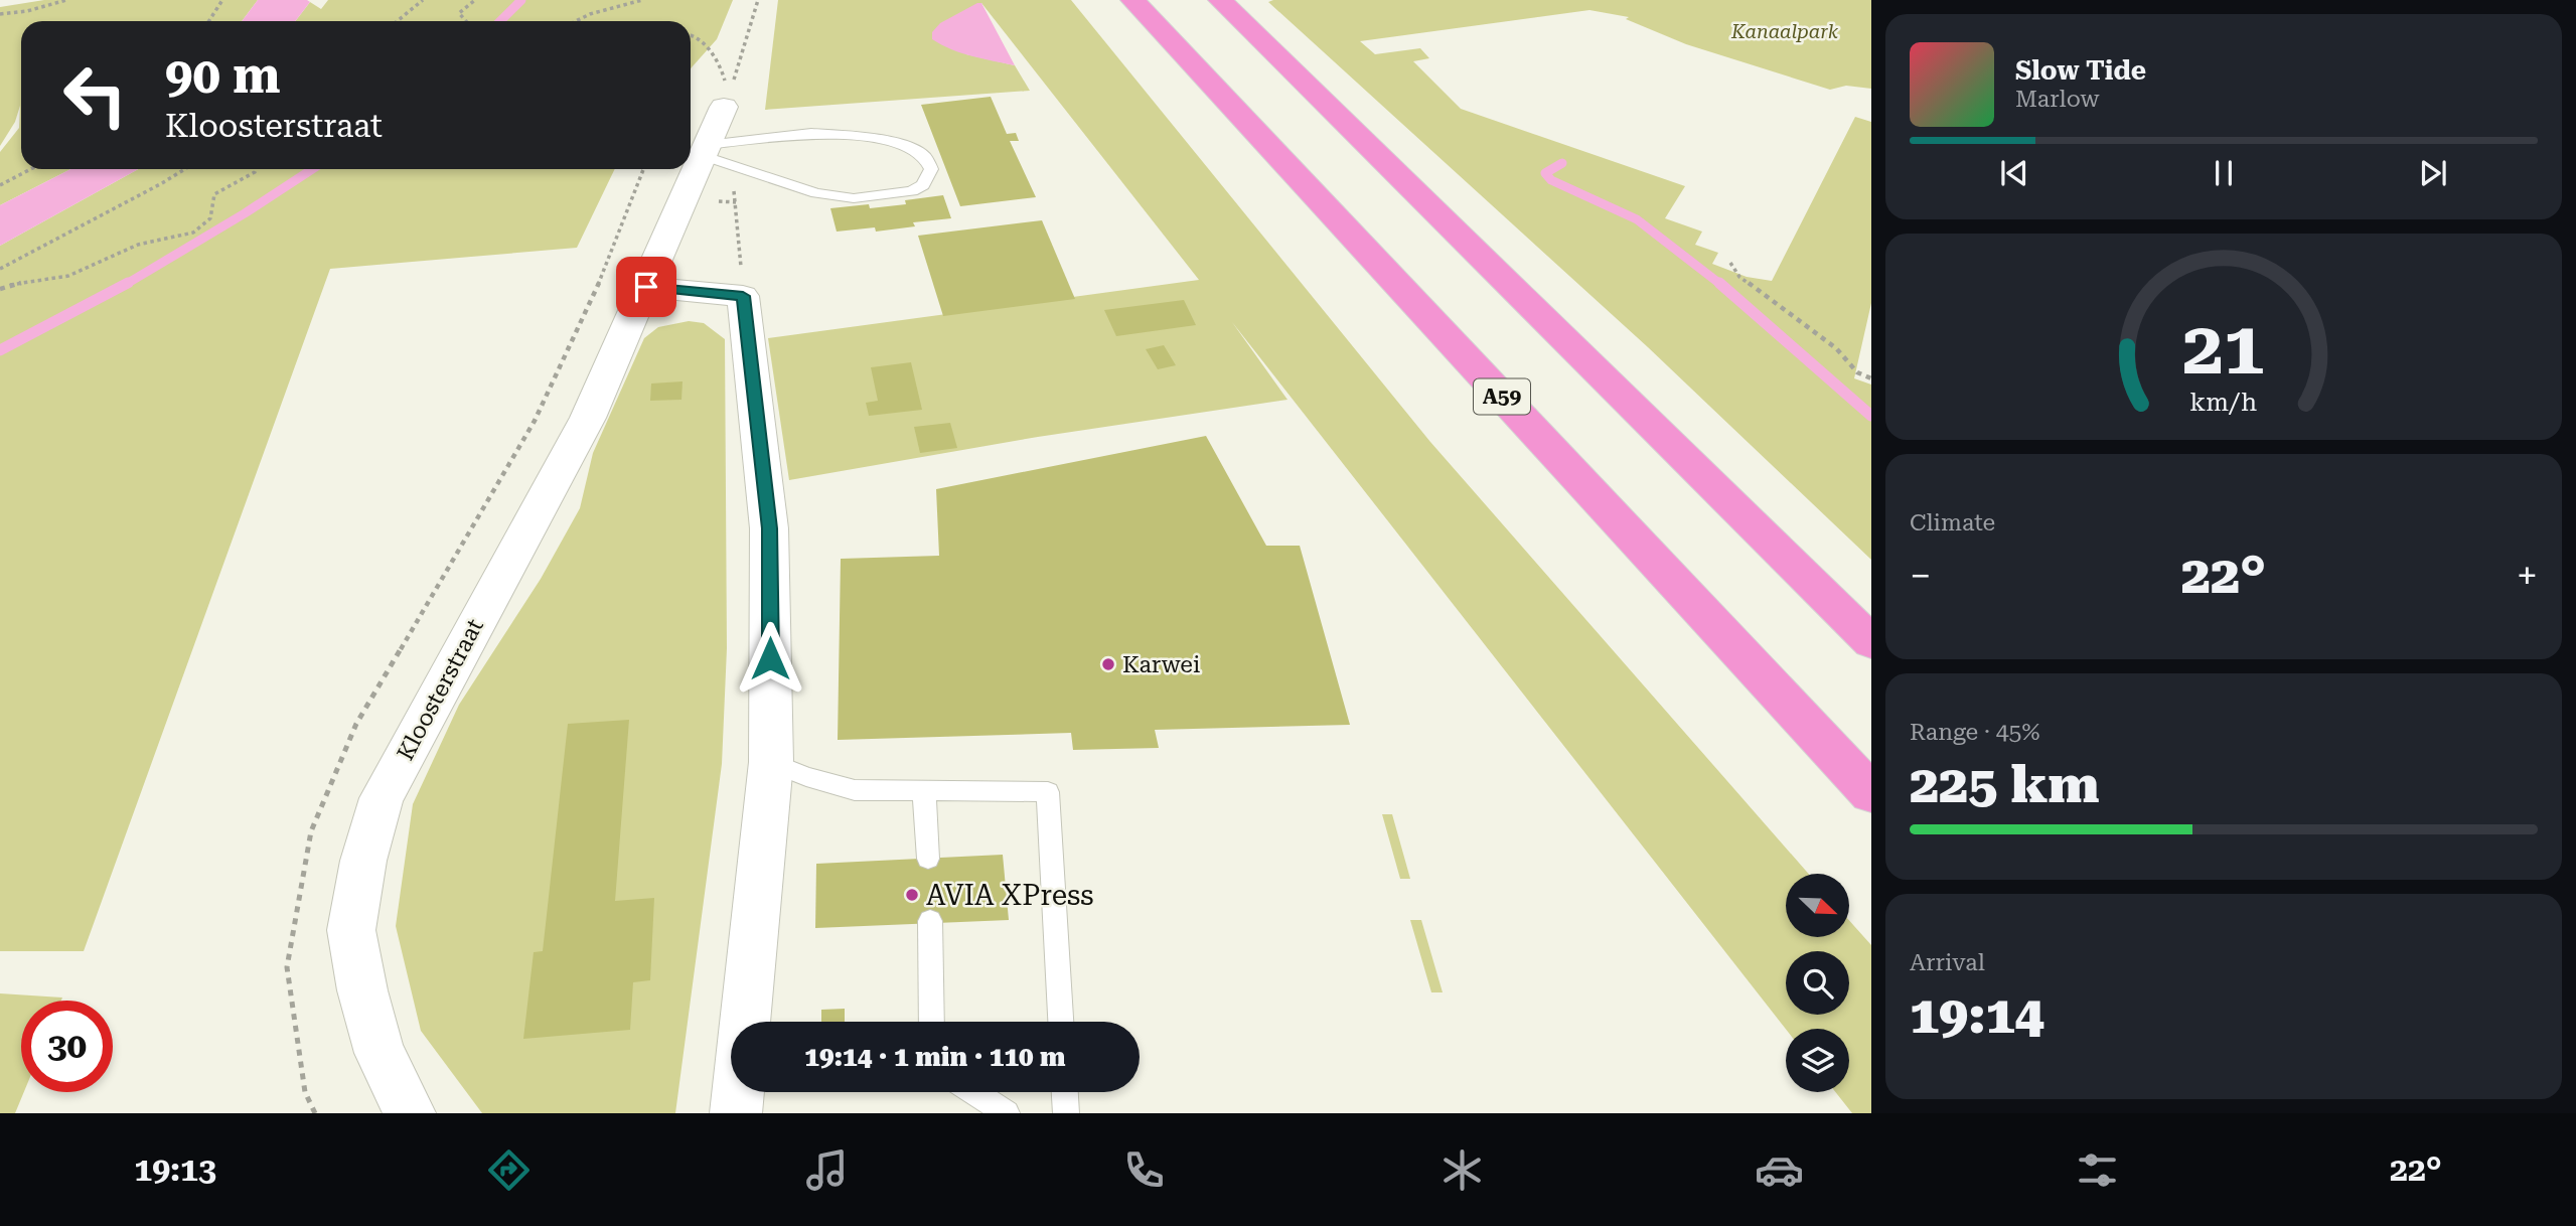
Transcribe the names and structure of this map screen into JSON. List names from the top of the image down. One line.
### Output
{"streets":{"highway":["A59"],"street":["Kloosterstraat"]},"parks":["Kanaalpark"],"places":["Karwei","AVIA XPress"],"north":"bottom right","page":{"turn":["90 m","Kloosterstraat"],"song":["Slow Tide","Marlow"],"tile":["Climate",["Range · 45%","225 km"],["Arrival","19:14"]],"heat":["−","22°","+"],"limit":"30","trip":"19:14 · 1 min · 110 m","tabs":["19:13","22°"],"gauge":["21","km/h"]}}
